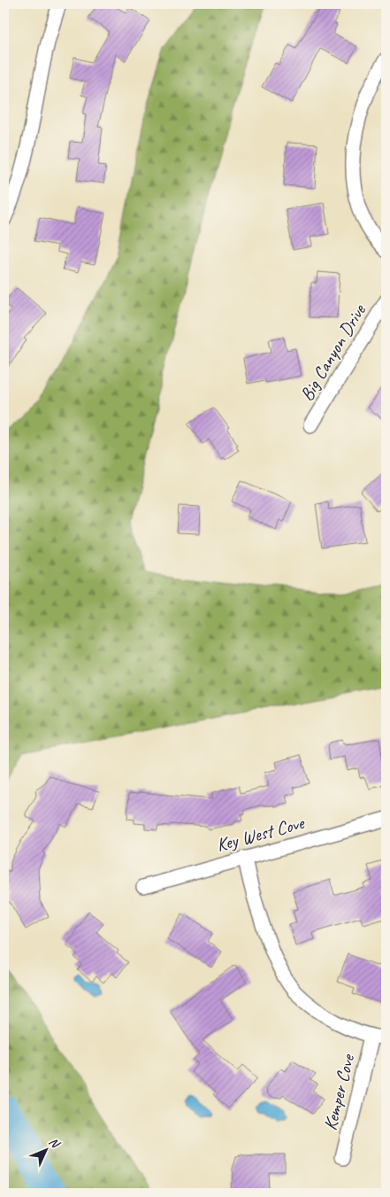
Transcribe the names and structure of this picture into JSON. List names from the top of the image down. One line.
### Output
{"streets":{"street":["Big Canyon Drive","Key West Cove","Kemper Cove"]},"north":"top right"}
